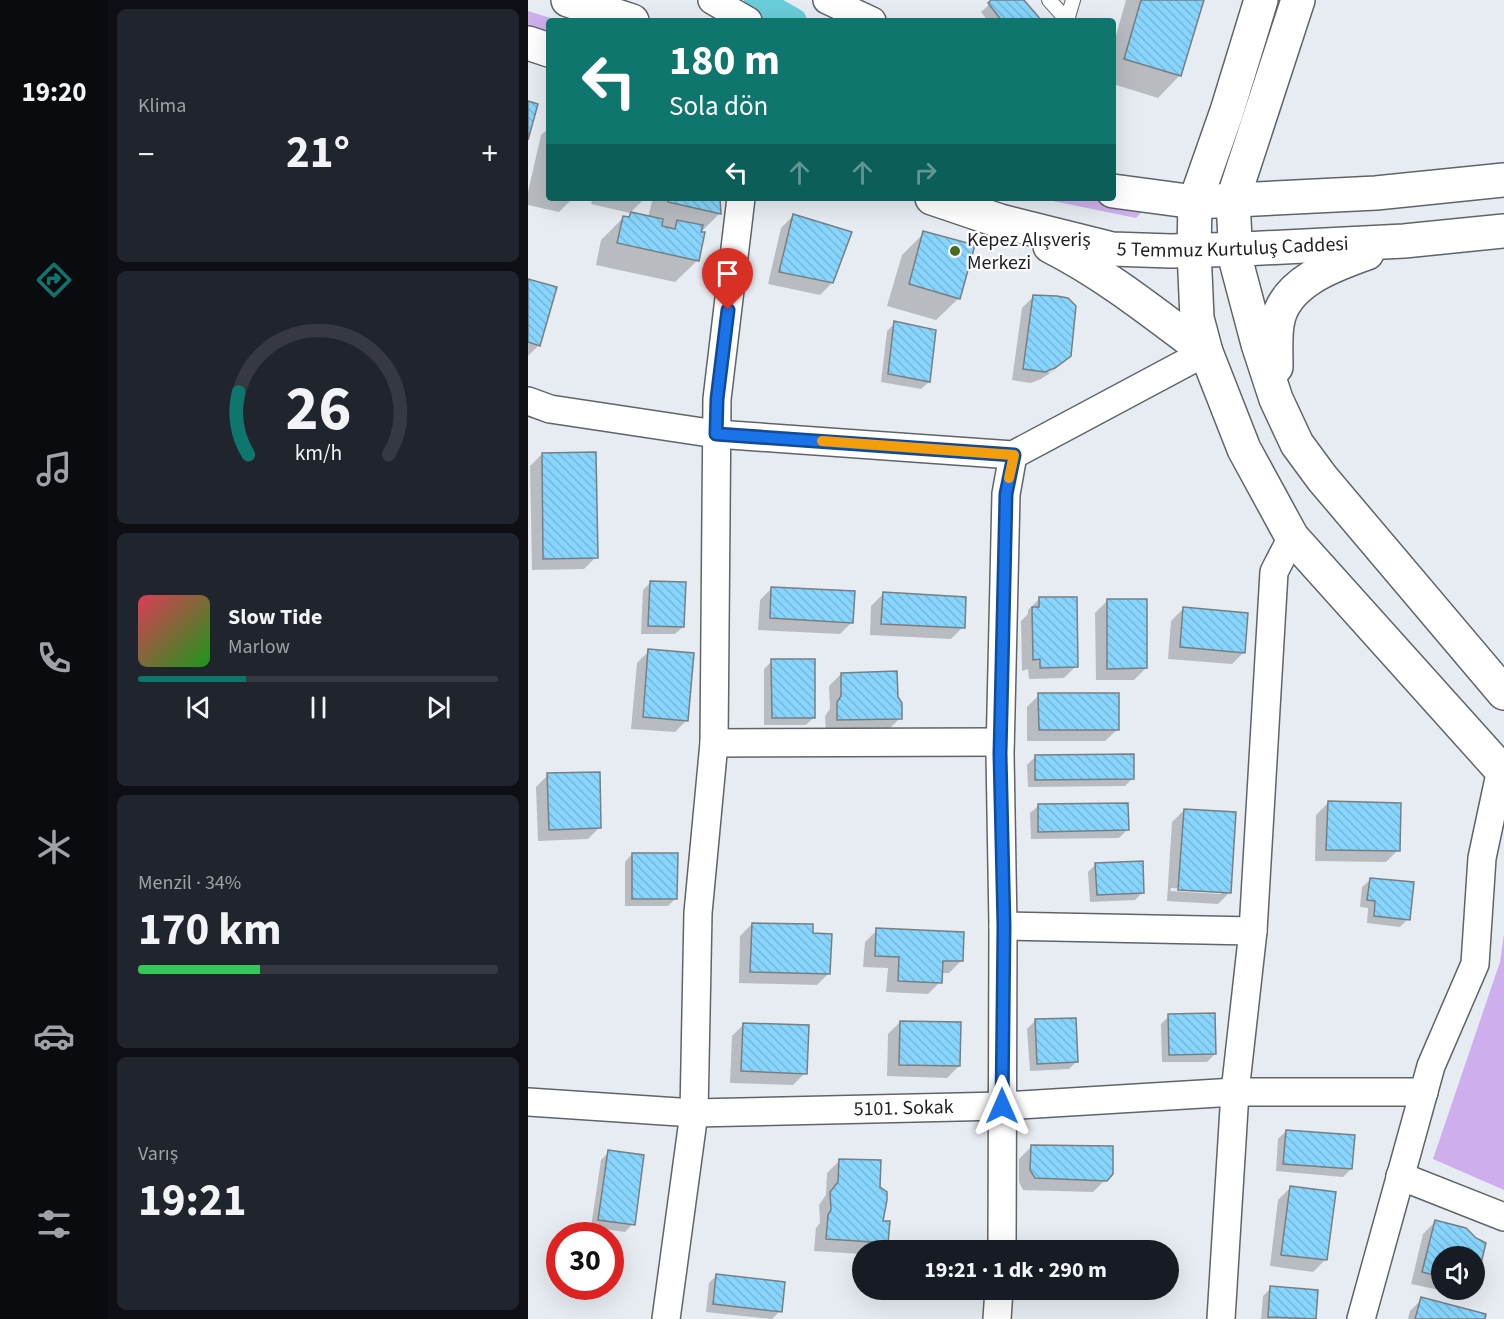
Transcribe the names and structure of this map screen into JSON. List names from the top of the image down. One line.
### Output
{"streets":{"main road":["5 Temmuz Kurtuluş Caddesi"],"street":["5101. Sokak"]},"places":["Kepez Alışveriş Merkezi"],"page":{"tabs":"19:20","tile":["Klima",["Menzil · 34%","170 km"],["Varış","19:21"]],"turn":["180 m","Sola dön"],"heat":["−","21°","+"],"song":["Slow Tide","Marlow"],"limit":"30","trip":"19:21 · 1 dk · 290 m","gauge":["26","km/h"]}}
